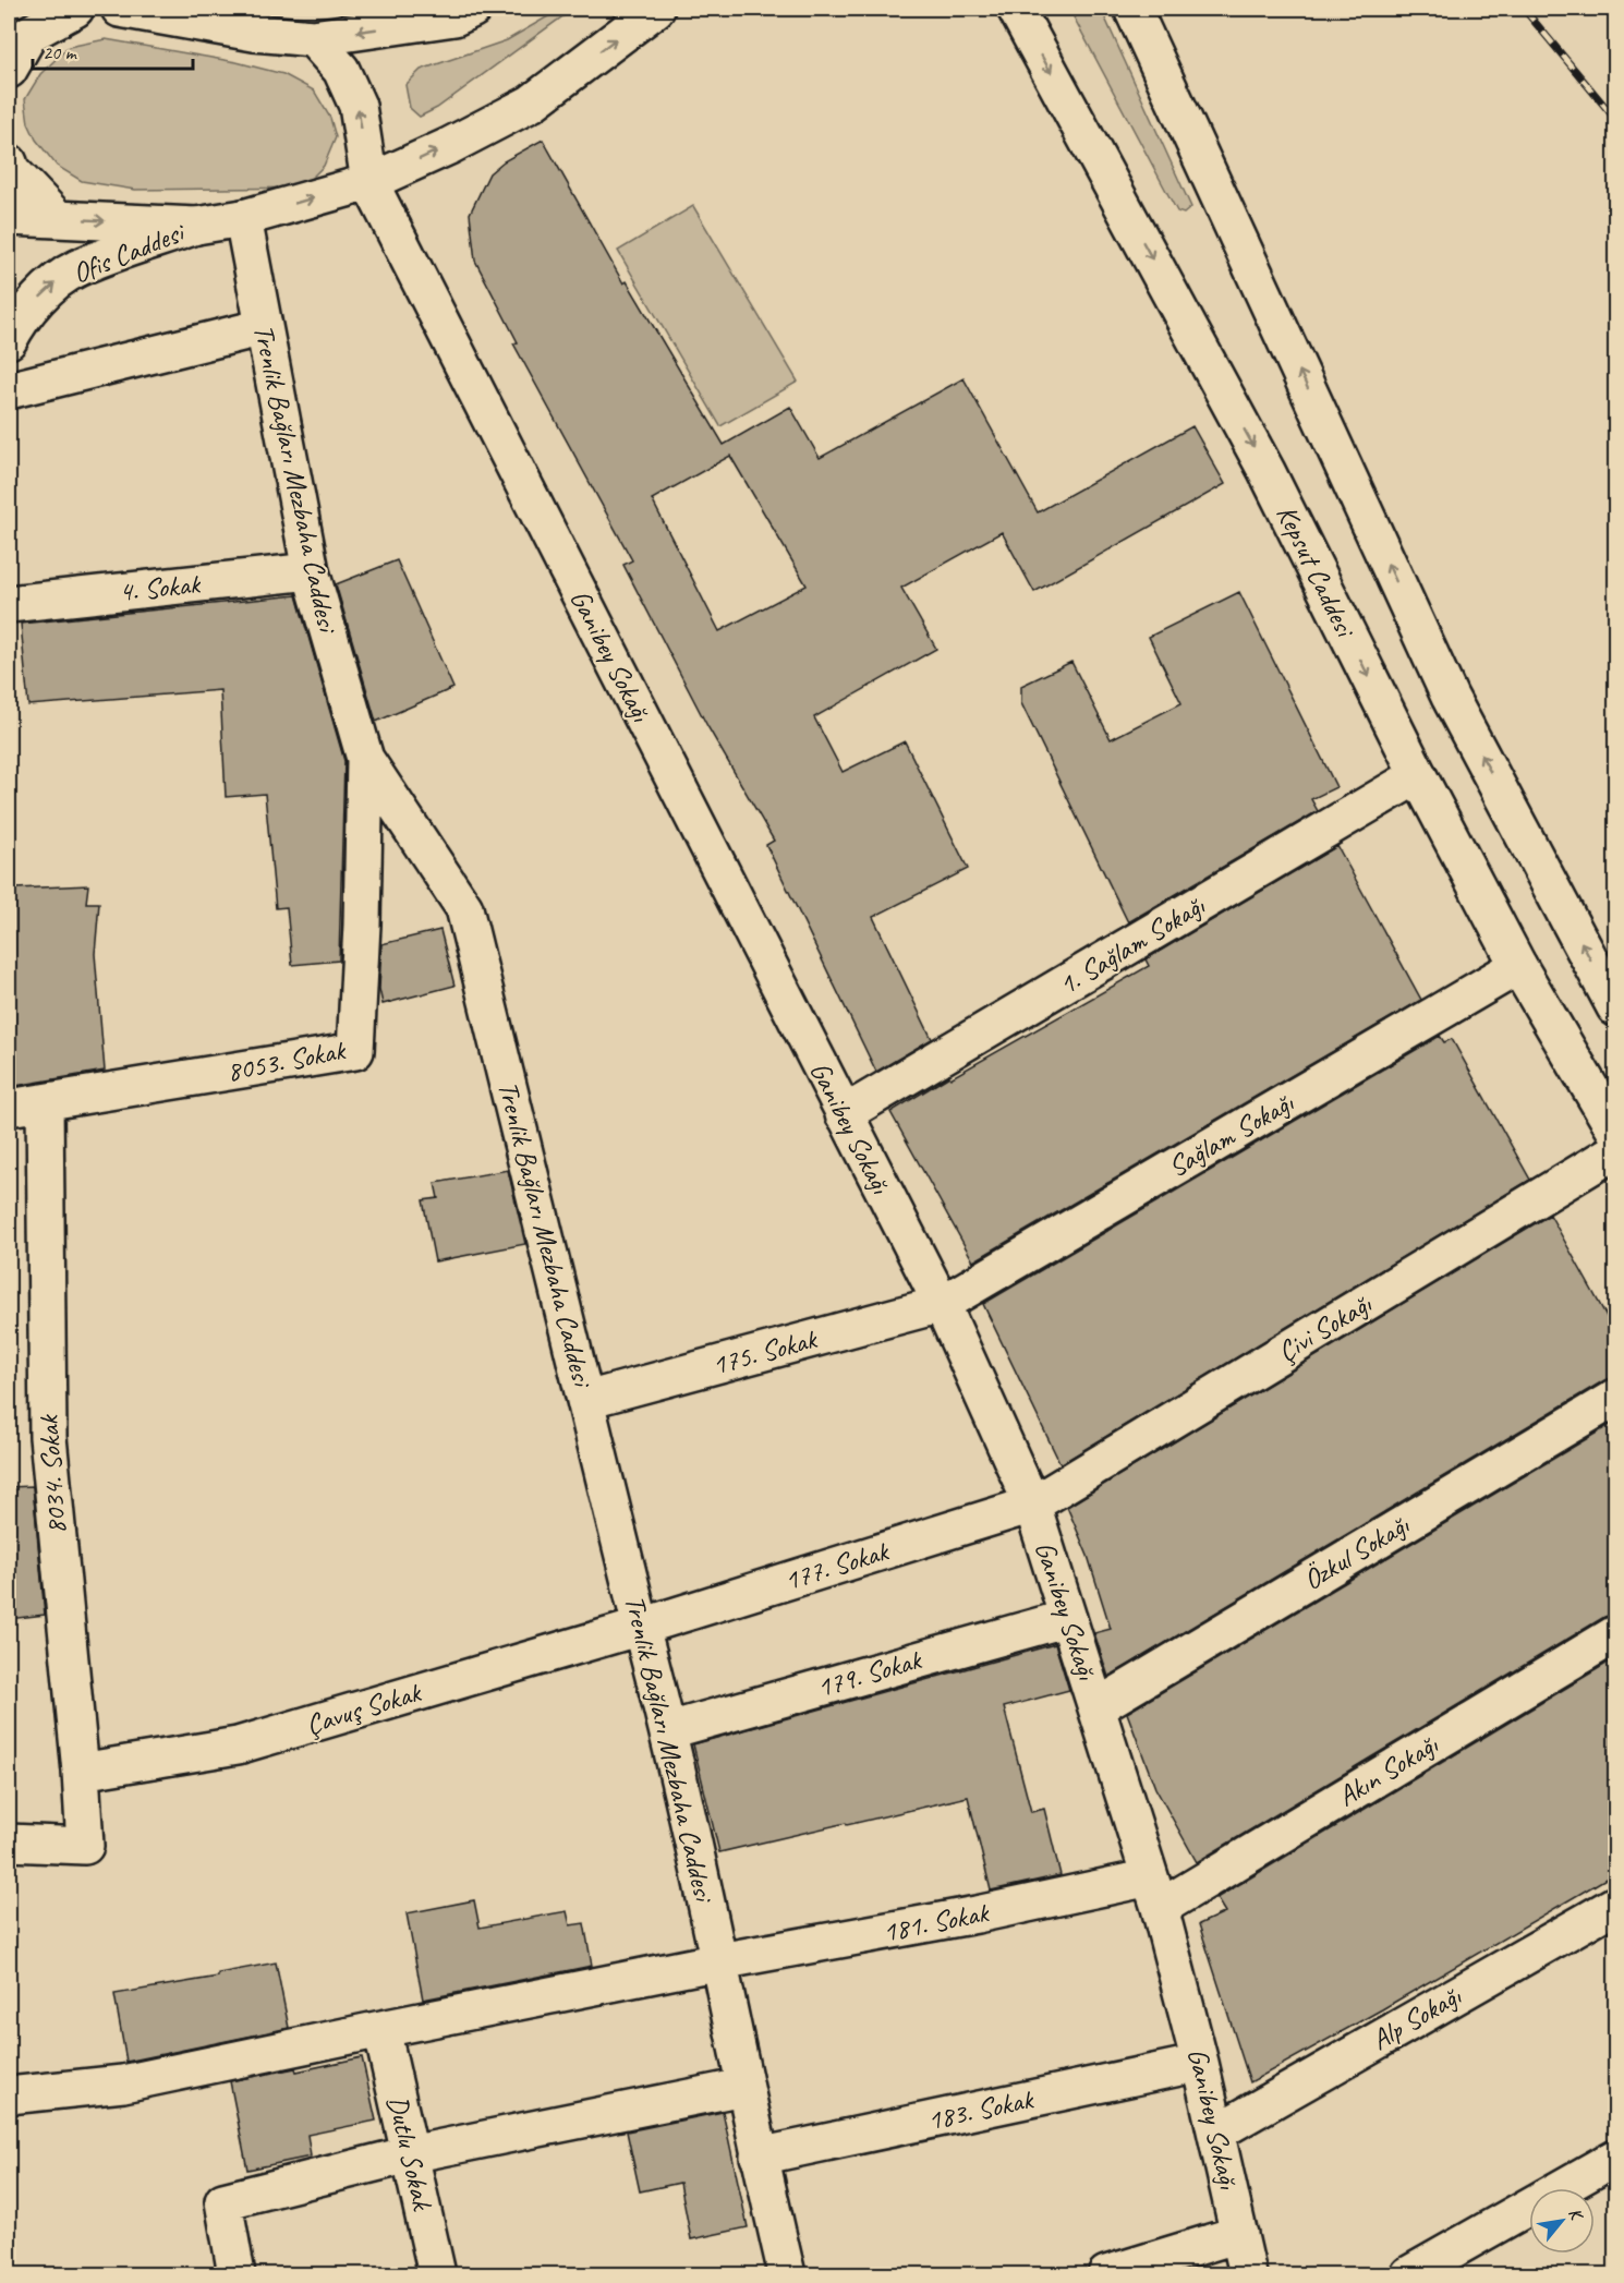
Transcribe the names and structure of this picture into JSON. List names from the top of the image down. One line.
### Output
{"streets":{"street":["Ofis Caddesi","Trenlik Bağları Mezbaha Caddesi","Kepsut Caddesi","4. Sokak","Ganibey Sokağı","1. Sağlam Sokağı","8053. Sokak","Sağlam Sokağı","Çivi Sokağı","175. Sokak","8034. Sokak","Özkul Sokağı","177. Sokak","179. Sokak","Çavuş Sokak","Akın Sokağı","181. Sokak","Alp Sokağı","183. Sokak","Dutlu Sokak"]},"crossings":[["Trenlik Bağları Mezbaha Caddesi","4. Sokak"],["Trenlik Bağları Mezbaha Caddesi","8053. Sokak"],["Trenlik Bağları Mezbaha Caddesi","175. Sokak"],["Trenlik Bağları Mezbaha Caddesi","177. Sokak"],["Trenlik Bağları Mezbaha Caddesi","179. Sokak"],["Trenlik Bağları Mezbaha Caddesi","Çavuş Sokak"],["Trenlik Bağları Mezbaha Caddesi","181. Sokak"],["Trenlik Bağları Mezbaha Caddesi","183. Sokak"],["Kepsut Caddesi","1. Sağlam Sokağı"],["Kepsut Caddesi","Sağlam Sokağı"],["Ganibey Sokağı","1. Sağlam Sokağı"],["Ganibey Sokağı","Sağlam Sokağı"],["Ganibey Sokağı","Çivi Sokağı"],["Ganibey Sokağı","175. Sokak"],["Ganibey Sokağı","Özkul Sokağı"],["Ganibey Sokağı","177. Sokak"],["Ganibey Sokağı","179. Sokak"],["Ganibey Sokağı","Akın Sokağı"],["Ganibey Sokağı","181. Sokak"],["Ganibey Sokağı","Alp Sokağı"],["Ganibey Sokağı","183. Sokak"],["8053. Sokak","8034. Sokak"],["Sağlam Sokağı","175. Sokak"],["Çivi Sokağı","177. Sokak"],["8034. Sokak","Çavuş Sokak"],["177. Sokak","Çavuş Sokak"],["Akın Sokağı","181. Sokak"],["181. Sokak","Dutlu Sokak"]],"scale_bar":"20 m","north":"top right"}
